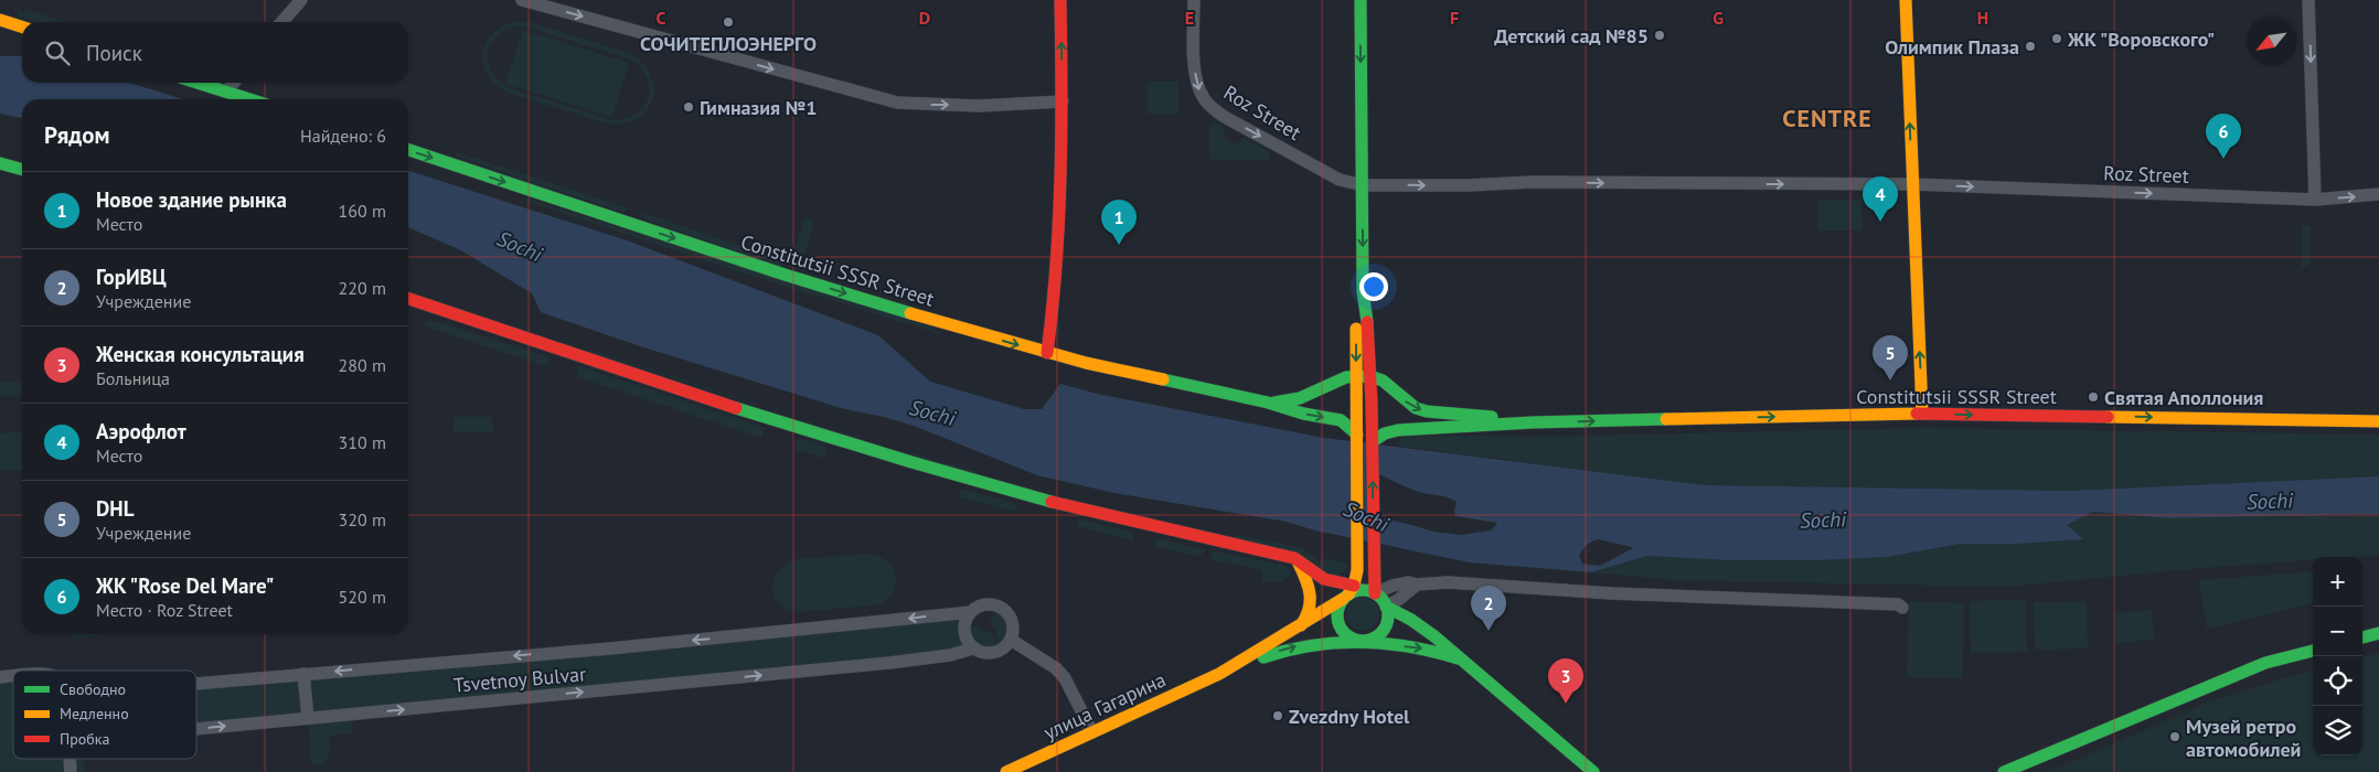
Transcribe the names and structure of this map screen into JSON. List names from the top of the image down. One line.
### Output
{"streets":{"main road":["Constitutsii SSSR Street","улица Гагарина"],"street":["Roz Street","Tsvetnoy Bulvar"]},"one_way":["Roz Street","Constitutsii SSSR Street"],"districts":["CENTRE"],"water":["Sochi"],"places":["СОЧИТЕПЛОЭНЕРГО","Детский сад №85","ЖК \"Воровского\"","Олимпик Плаза","Гимназия №1","Святая Аполлония","Zvezdny Hotel","Музей ретро автомобилей"],"legend":["Свободно","Медленно","Пробка"],"north":"bottom left","page":{"search":"Поиск","heading":["Рядом","Найдено: 6"],"pins":["6","4","1","5","2","3"],"list":[{"mark":"1","name":"Новое здание рынка","note":"Место","value":"160 m"},{"mark":"2","name":"ГорИВЦ","note":"Учреждение","value":"220 m"},{"mark":"3","name":"Женская консультация","note":"Больница","value":"280 m"},{"mark":"4","name":"Аэрофлот","note":"Место","value":"310 m"},{"mark":"5","name":"DHL","note":"Учреждение","value":"320 m"},{"mark":"6","name":"ЖК \"Rose Del Mare\"","note":"Место · Roz Street","value":"520 m"}],"map_buttons":["+","−"]},"grid":{"columns":["C","D","E","F","G","H"]}}
